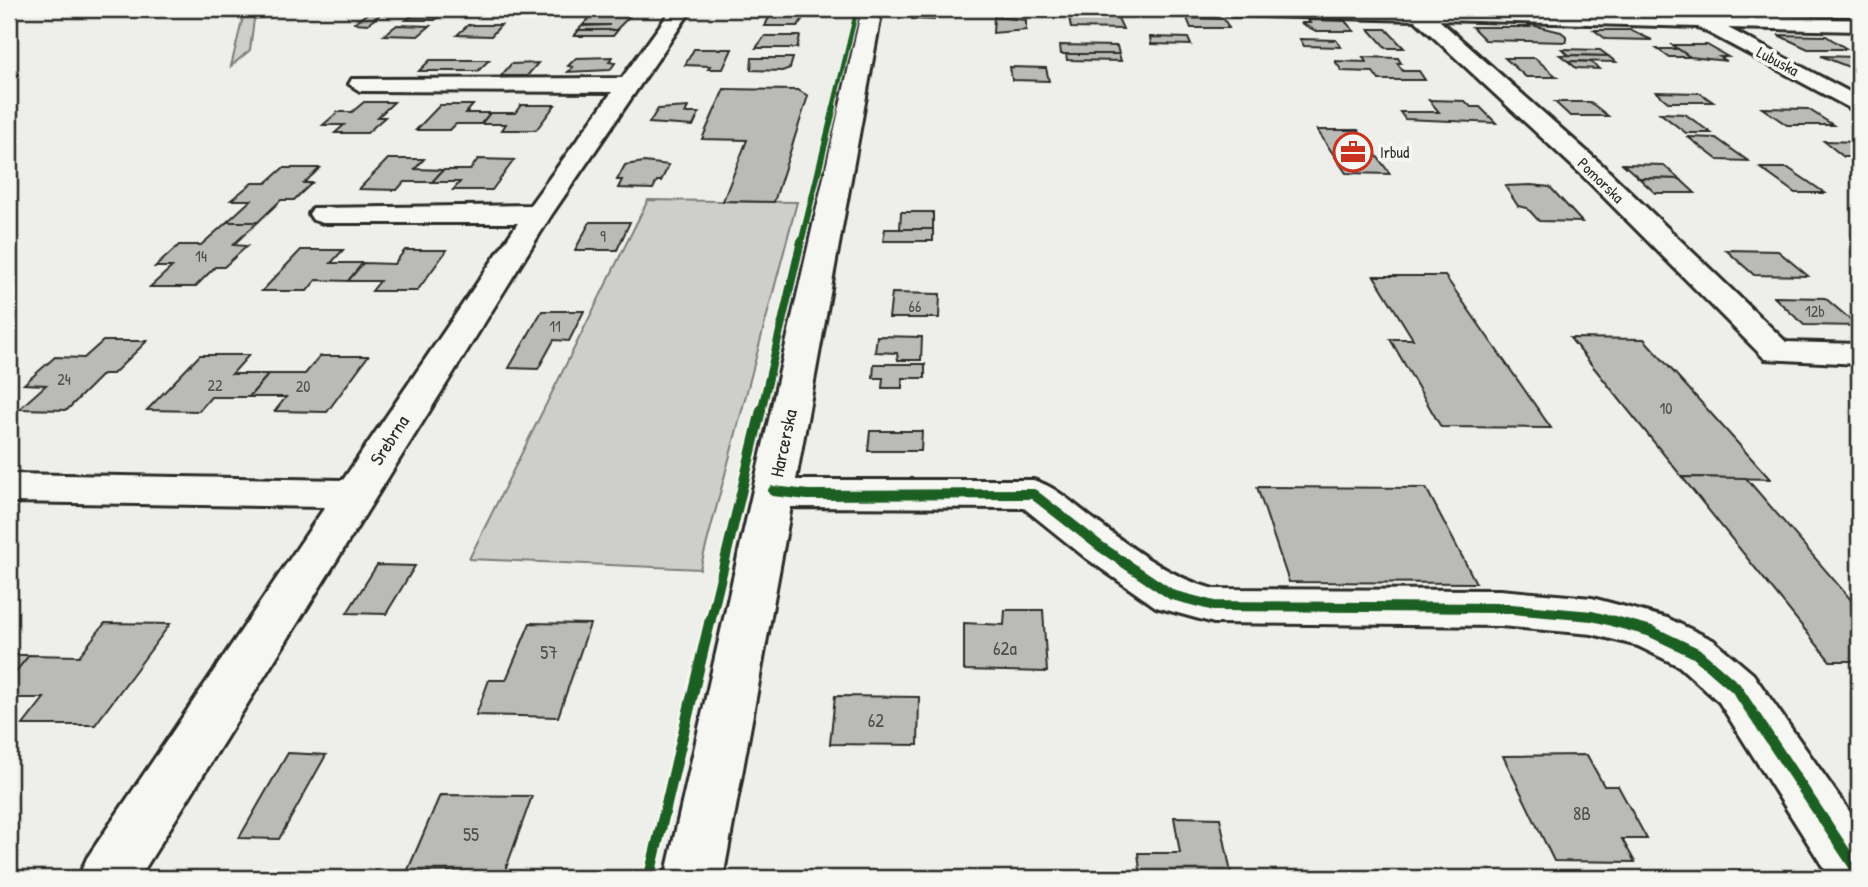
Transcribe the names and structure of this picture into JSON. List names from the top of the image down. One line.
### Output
{"streets":{"street":["Lubuska","Pomorska","Srebrna","Harcerska"]},"places":{"office":["Irbud"]},"house_numbers":["9","14","66","12b","11","24","22","20","10","62a","57","62","8B","55"]}
